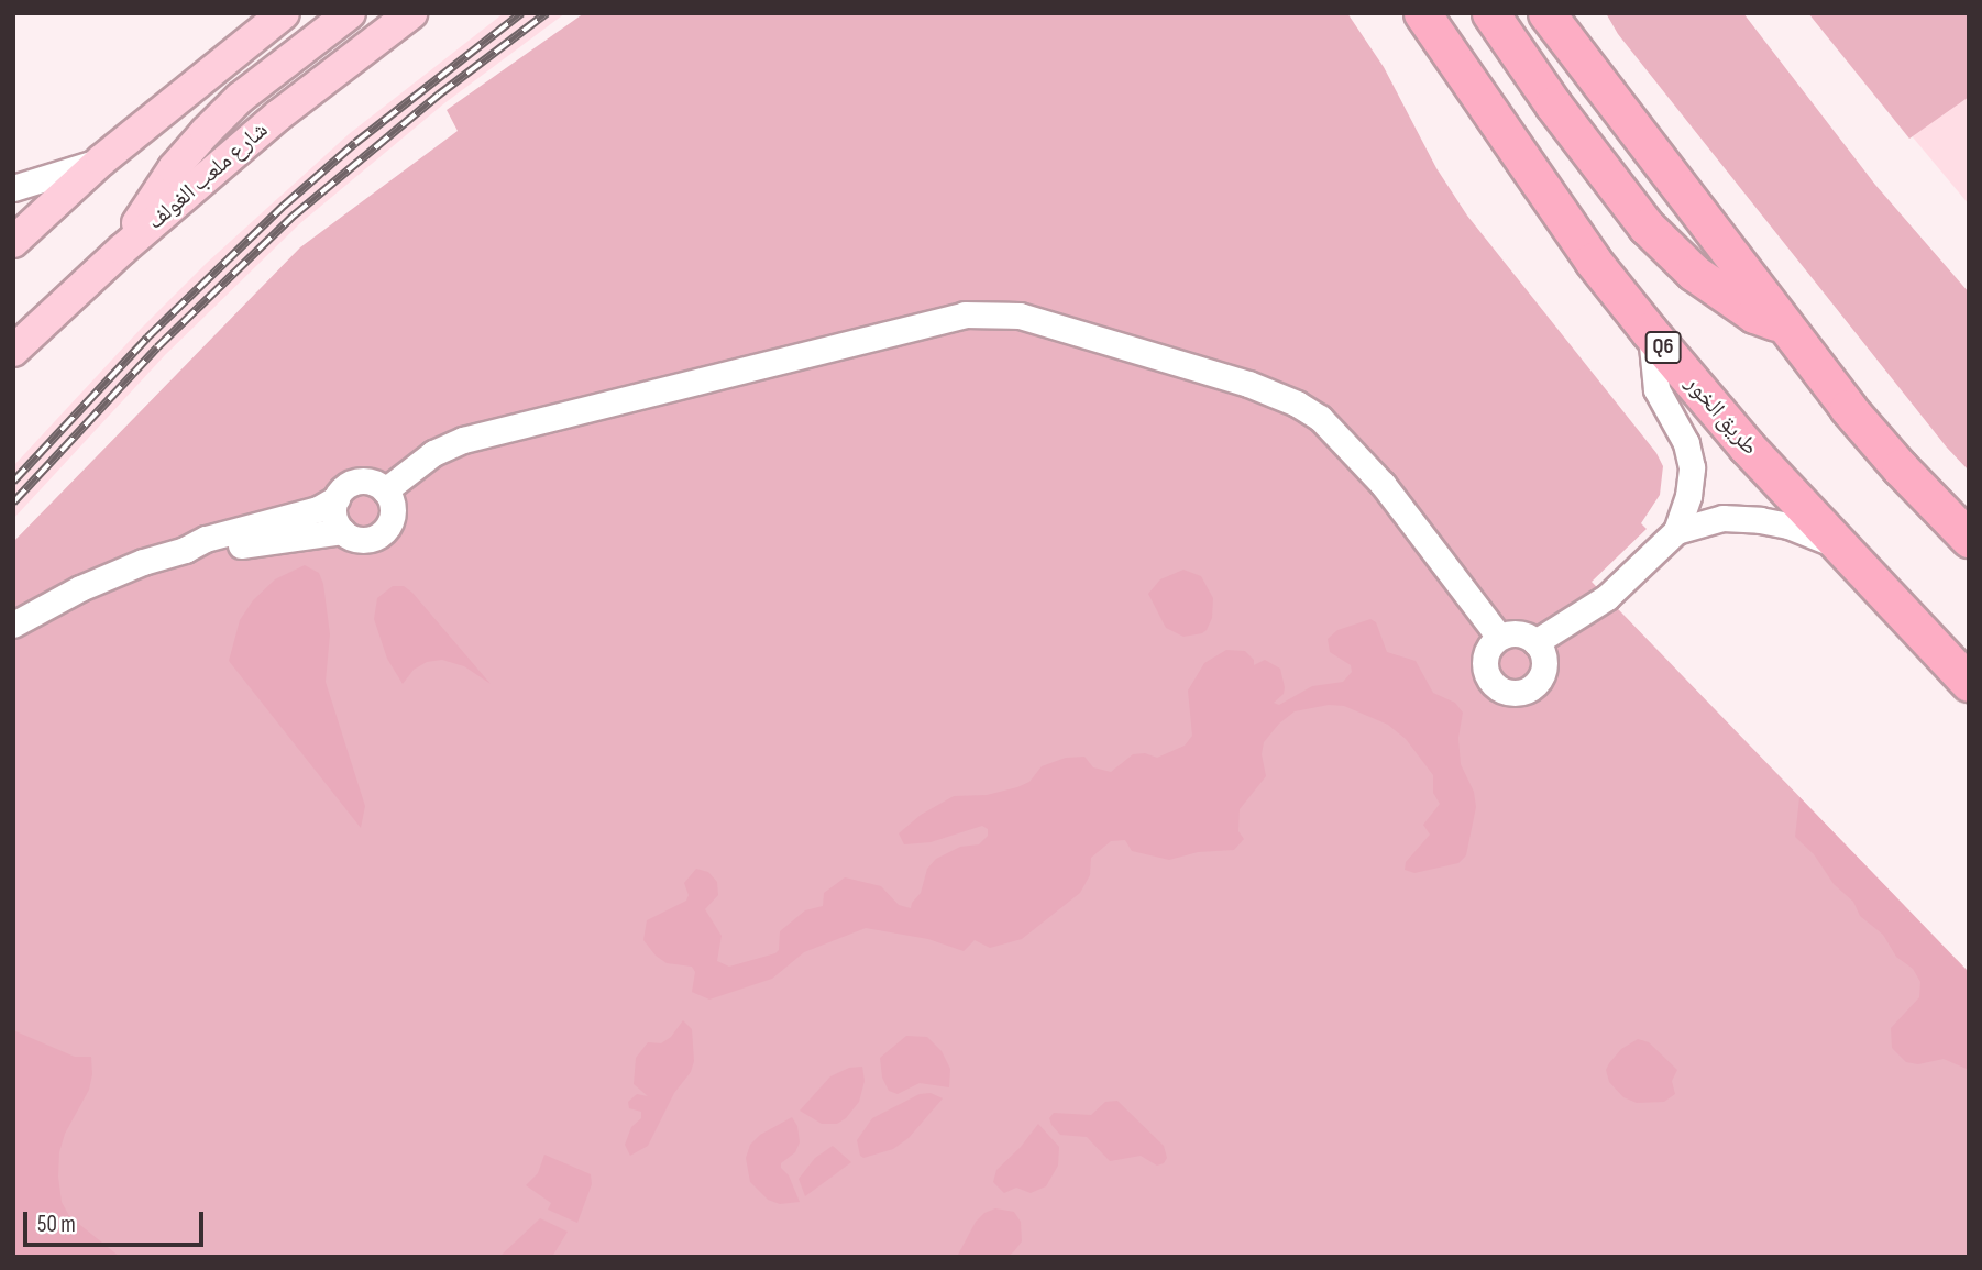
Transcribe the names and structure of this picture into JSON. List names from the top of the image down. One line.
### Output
{"streets":{"highway":["Q6","طريق الخور"],"main road":["شارع ملعب الغولف"]},"scale_bar":"50 m"}
